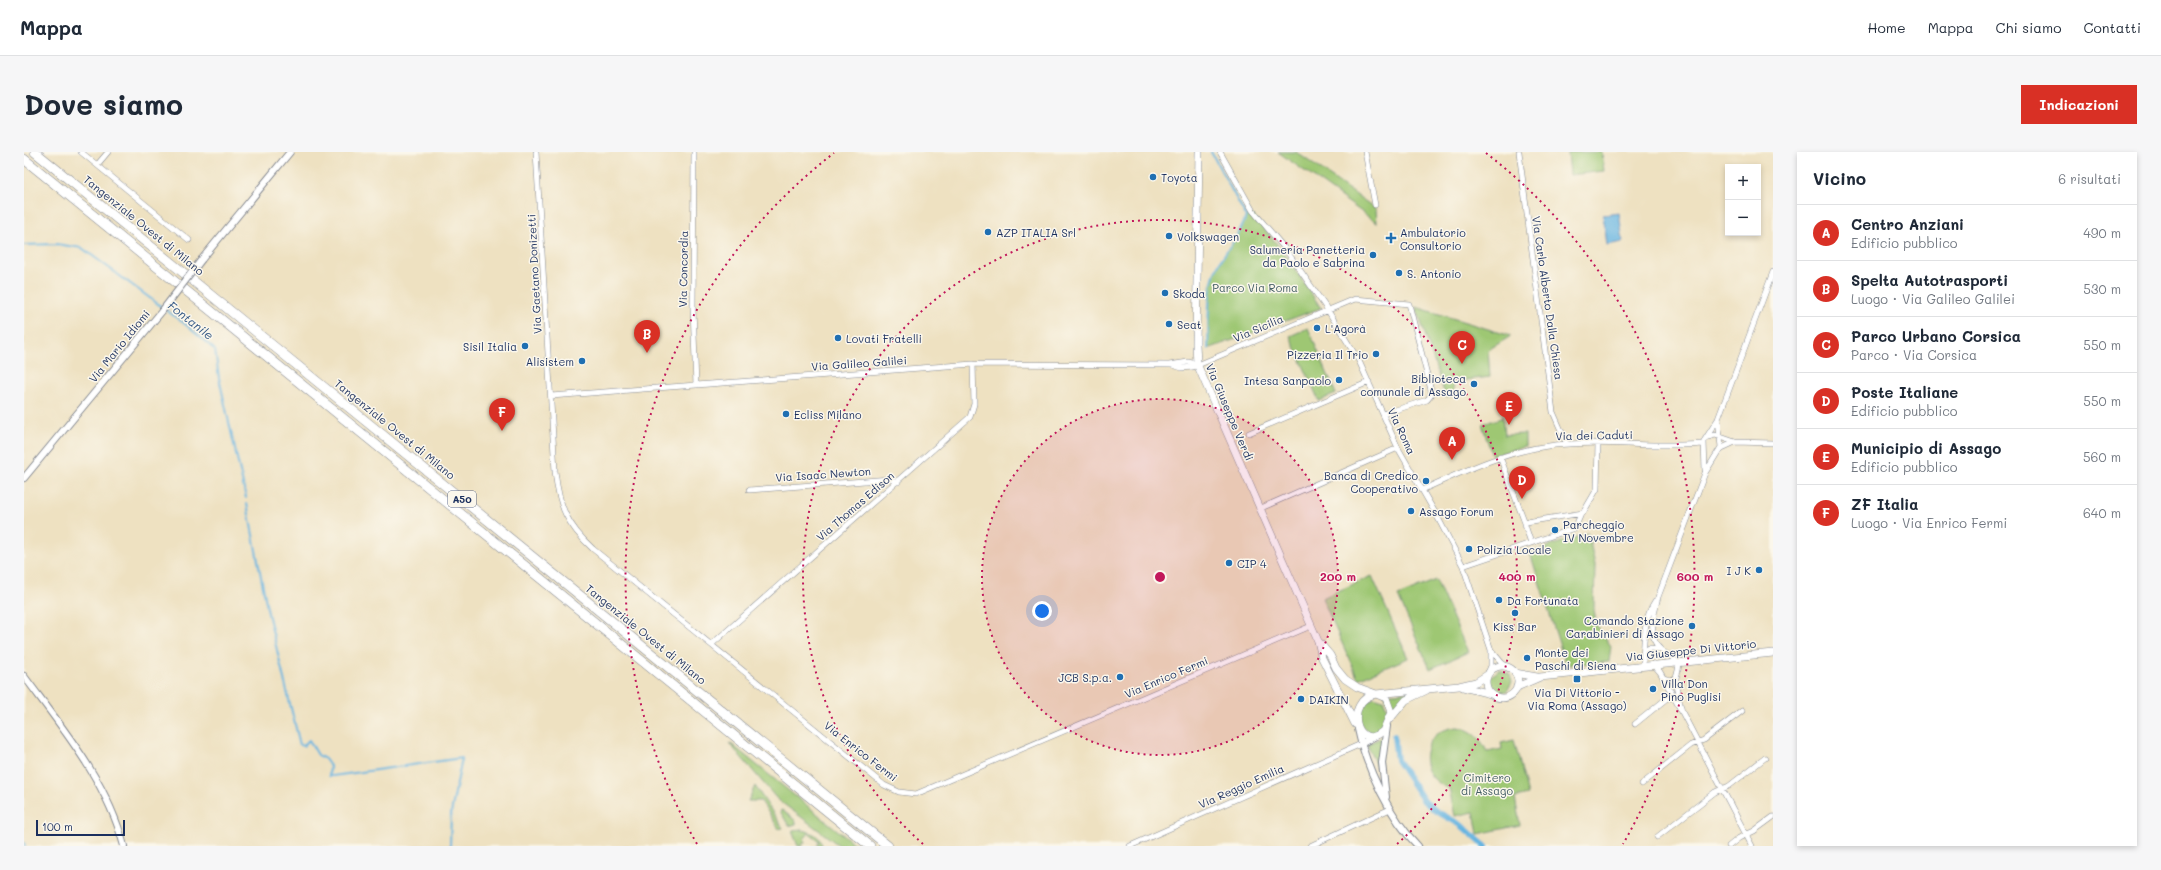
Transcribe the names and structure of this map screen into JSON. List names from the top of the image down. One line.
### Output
{"streets":{"highway":["Tangenziale Ovest di Milano","A50"],"main road":["Via Giuseppe Verdi","Via Giuseppe Di Vittorio"],"street":["Via Concordia","Via Gaetano Donizetti","Via Carlo Alberto Dalla Chiesa","Via Sicilia","Via Mario Idiomi","Via Galileo Galilei","Via Roma","Via dei Caduti","Via Isaac Newton","Via Thomas Edison","Via Enrico Fermi","Via Reggio Emilia"]},"crossings":[["Via Concordia","Via Galileo Galilei"],["Via Gaetano Donizetti","Via Galileo Galilei"],["Via Gaetano Donizetti","Via Enrico Fermi"],["Via Carlo Alberto Dalla Chiesa","Via dei Caduti"],["Via Sicilia","Via Galileo Galilei"],["Via Sicilia","Via Giuseppe Verdi"],["Via Sicilia","Via Roma"],["Via Galileo Galilei","Via Giuseppe Verdi"],["Via Galileo Galilei","Via Thomas Edison"],["Via Galileo Galilei","Via Enrico Fermi"],["Via Giuseppe Verdi","Via Enrico Fermi"],["Via Roma","Via dei Caduti"],["Via Roma","Via Giuseppe Di Vittorio"],["Via Isaac Newton","Via Thomas Edison"],["Via Thomas Edison","Via Enrico Fermi"]],"water":["Fontanile"],"parks":["Parco Via Roma","Cimitero di Assago"],"places":{"other":["Toyota","AZP ITALIA Srl","Volkswagen","Salumeria Panetteria da Paolo e Sabrina","S. Antonio","Skoda","Seat","L'Agorà","Lovati Fratelli","Sisil Italia","Pizzeria Il Trio","Alisistem","Intesa Sanpaolo","Biblioteca comunale di Assago","Ecliss Milano","Banca di Credico Cooperativo","Assago Forum","Parcheggio IV Novembre","Polizia Locale","CIP 4","I J K","Da Fortunata","Kiss Bar","Comando Stazione Carabinieri di Assago","Monte dei Paschi di Siena","JCB S.p.a.","Villa Don Pino Puglisi","DAIKIN"],"health":["Ambulatorio Consultorio"],"transit":["Via Di Vittorio - Via Roma (Assago)"]},"scale_bar":"100 m","page":{"header":"Mappa","nav":["Home","Mappa","Chi siamo","Contatti"],"buttons":"Indicazioni","title":"Dove siamo","heading":["Vicino","6 risultati"],"map_buttons":["+","−"],"list":[{"mark":"A","name":"Centro Anziani","note":"Edificio pubblico","value":"490 m"},{"mark":"B","name":"Spelta Autotrasporti","note":"Luogo · Via Galileo Galilei","value":"530 m"},{"mark":"C","name":"Parco Urbano Corsica","note":"Parco · Via Corsica","value":"550 m"},{"mark":"D","name":"Poste Italiane","note":"Edificio pubblico","value":"550 m"},{"mark":"E","name":"Municipio di Assago","note":"Edificio pubblico","value":"560 m"},{"mark":"F","name":"ZF Italia","note":"Luogo · Via Enrico Fermi","value":"640 m"}],"pins":["B","C","E","F","A","D"],"scale":"100 m"},"rings":["200 m","400 m","600 m"]}
